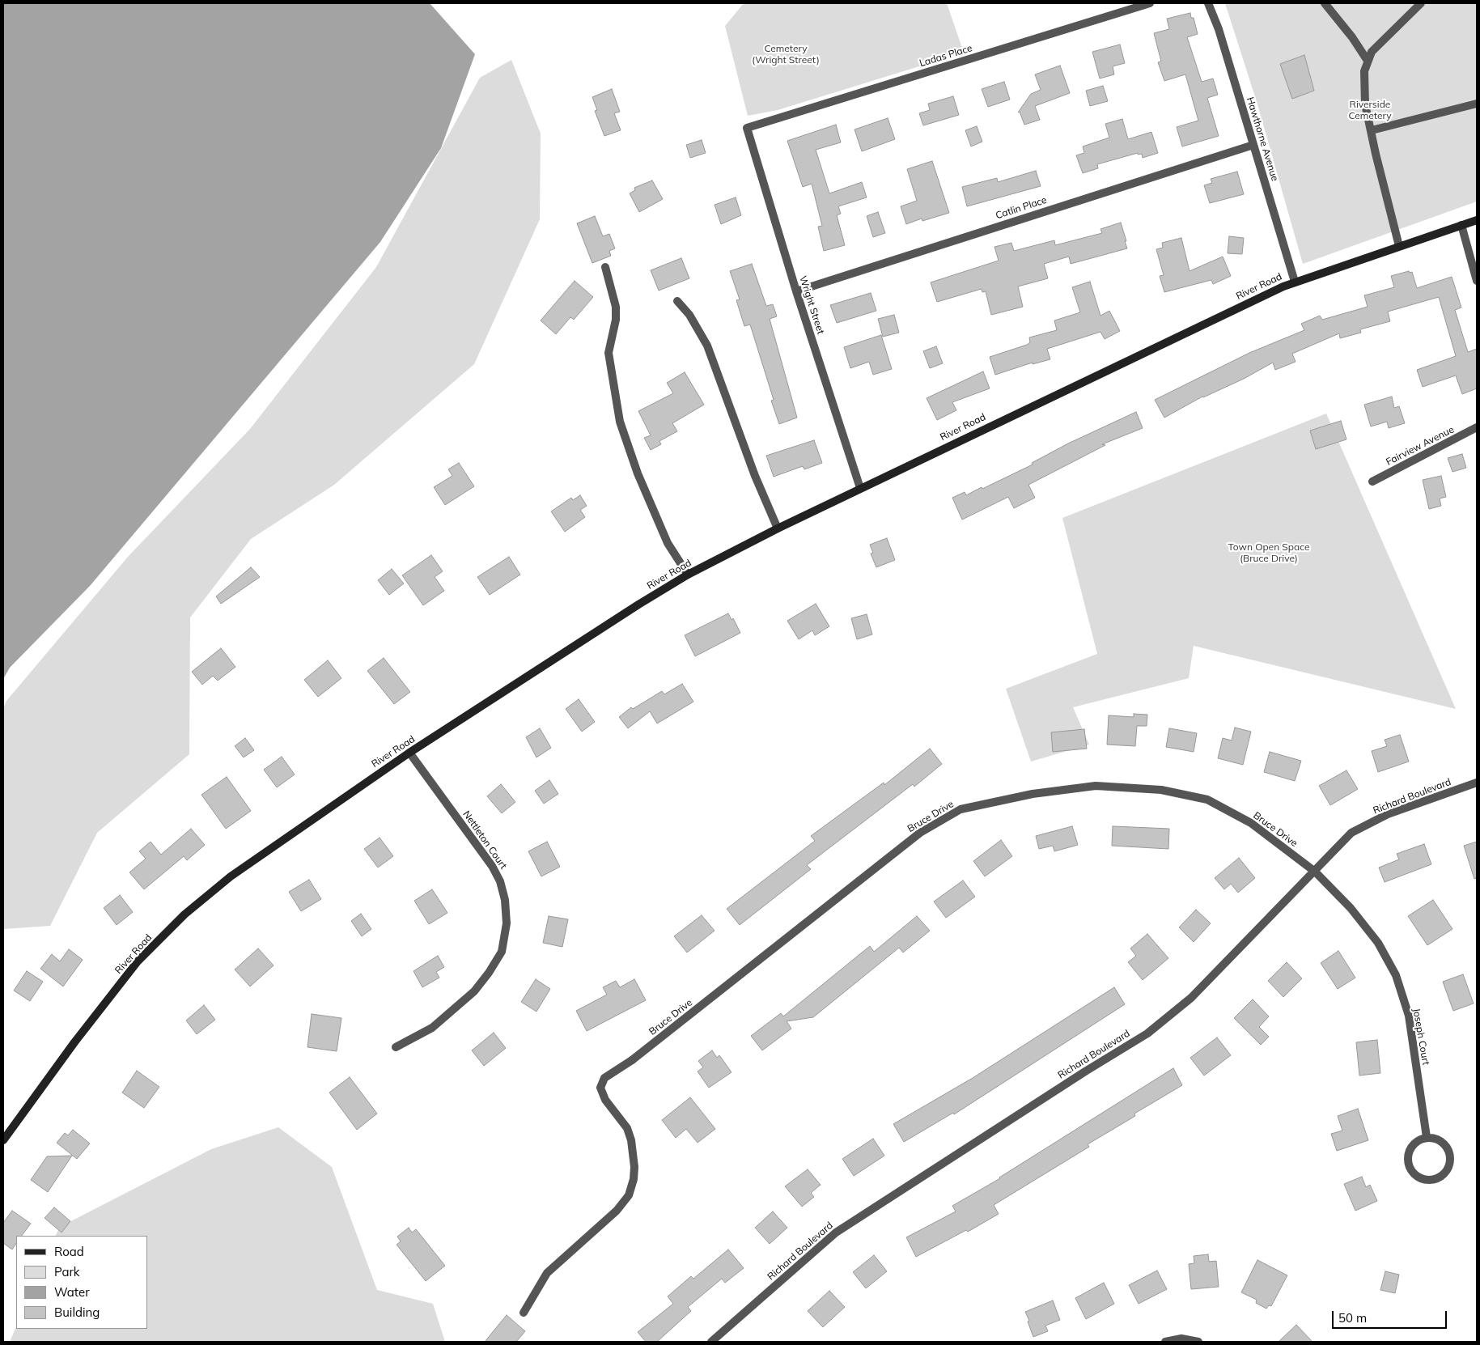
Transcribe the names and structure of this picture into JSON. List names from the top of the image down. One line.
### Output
{"streets":{"main road":["River Road"],"street":["Ladas Place","Hawthorne Avenue","Catlin Place","Wright Street","Fairview Avenue","Richard Boulevard","Bruce Drive","Nettleton Court","Joseph Court"]},"crossings":[["Ladas Place","Wright Street"],["Hawthorne Avenue","Catlin Place"],["Hawthorne Avenue","River Road"],["Catlin Place","Wright Street"],["River Road","Wright Street"],["River Road","Nettleton Court"],["Richard Boulevard","Bruce Drive"],["Richard Boulevard","Joseph Court"],["Bruce Drive","Joseph Court"]],"parks":["Cemetery (Wright Street)","Riverside Cemetery","Town Open Space (Bruce Drive)"],"legend":["Road","Park","Water","Building"],"scale_bar":"50 m"}
